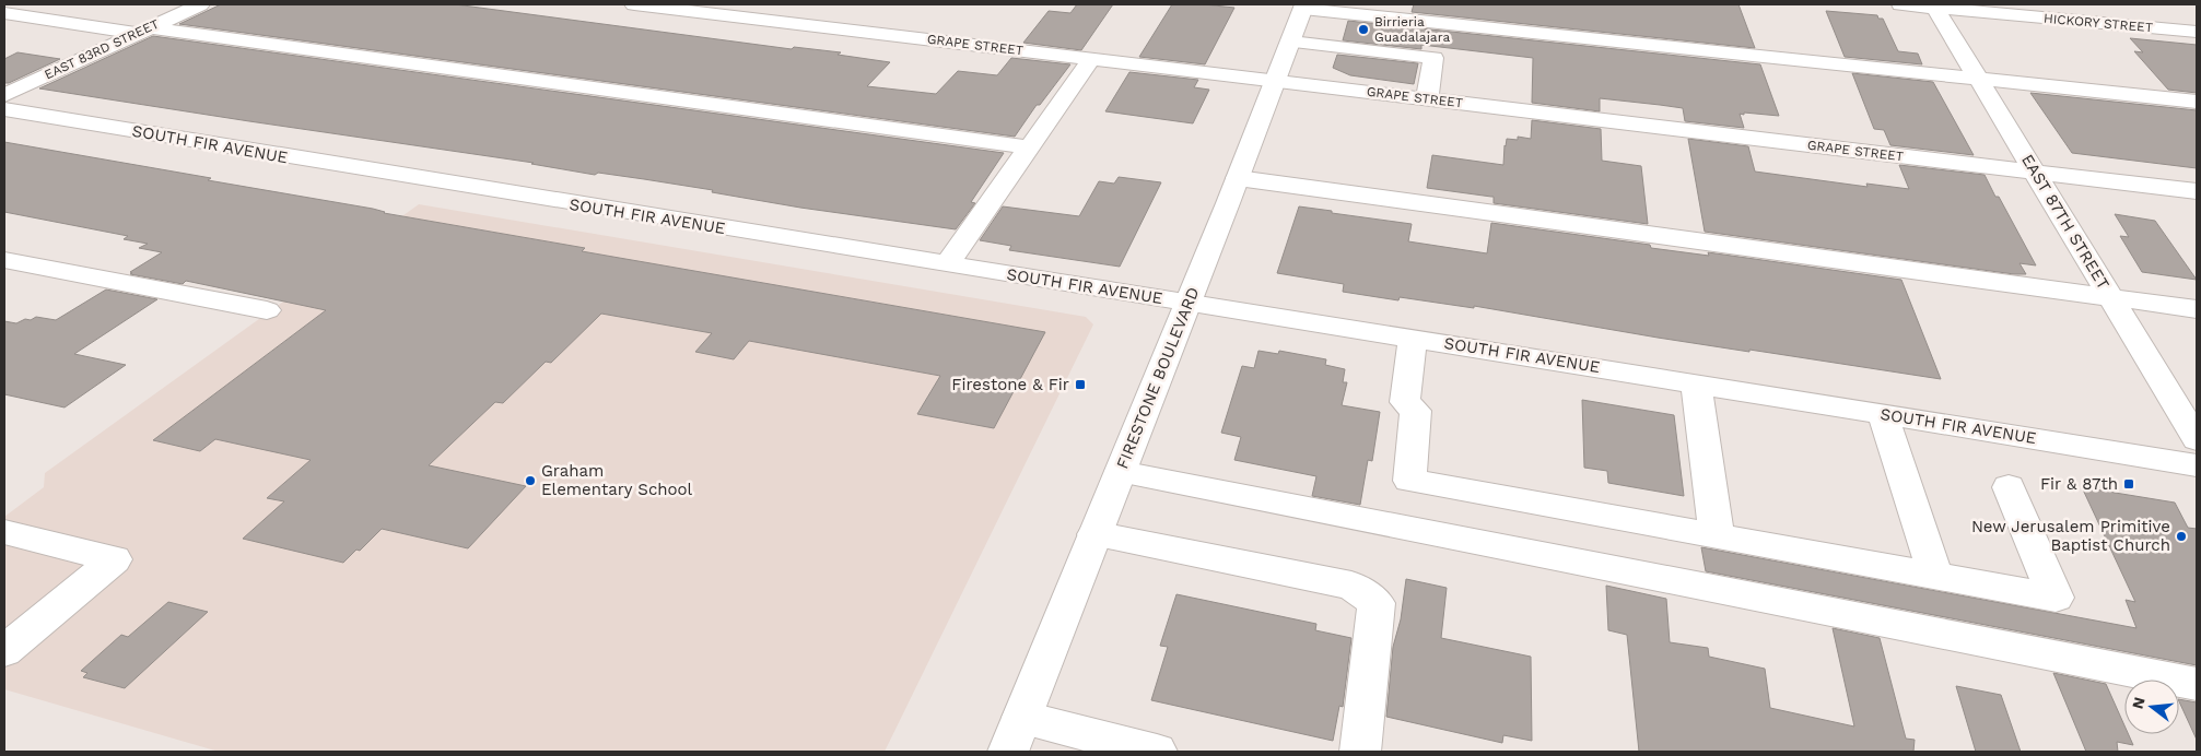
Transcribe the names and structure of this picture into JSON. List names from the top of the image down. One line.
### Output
{"streets":{"street":["HICKORY STREET","GRAPE STREET","EAST 83RD STREET","SOUTH FIR AVENUE","EAST 87TH STREET","FIRESTONE BOULEVARD"]},"crossings":[["HICKORY STREET","EAST 87TH STREET"],["GRAPE STREET","EAST 87TH STREET"],["GRAPE STREET","FIRESTONE BOULEVARD"],["SOUTH FIR AVENUE","FIRESTONE BOULEVARD"]],"places":{"other":["Birrieria Guadalajara","Graham Elementary School","New Jerusalem Primitive Baptist Church"],"transit":["Firestone & Fir","Fir & 87th"]},"north":"left"}
